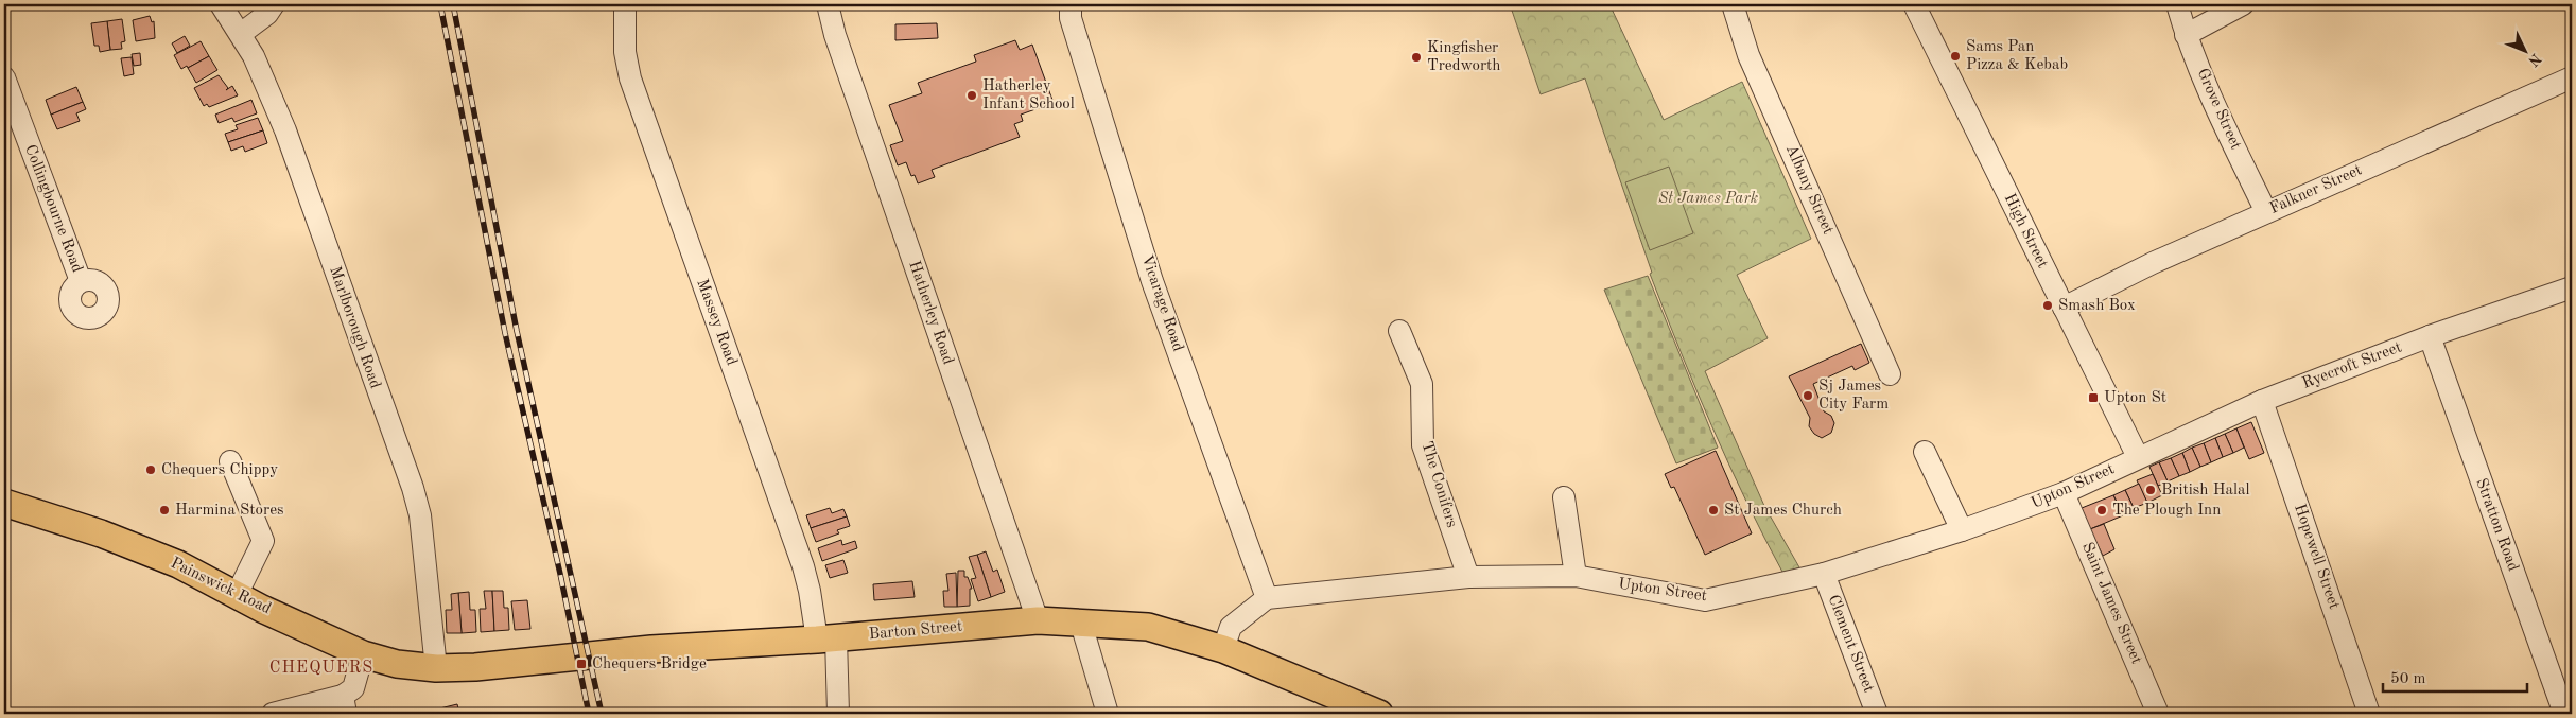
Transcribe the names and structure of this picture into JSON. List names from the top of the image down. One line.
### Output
{"streets":{"main road":["Painswick Road","Barton Street"],"street":["Grove Street","Albany Street","Falkner Street","Collingbourne Road","High Street","Vicarage Road","Hatherley Road","Massey Road","Marlborough Road","Ryecroft Street","The Conifers","Upton Street","Stratton Road","Hopewell Street","Saint James Street","Clement Street"]},"crossings":[["Grove Street","Falkner Street"],["Falkner Street","High Street"],["High Street","Ryecroft Street"],["High Street","Upton Street"],["Vicarage Road","Upton Street"],["Hatherley Road","Barton Street"],["Massey Road","Barton Street"],["Marlborough Road","Painswick Road"],["Marlborough Road","Barton Street"],["Ryecroft Street","Upton Street"],["Ryecroft Street","Stratton Road"],["Ryecroft Street","Hopewell Street"],["The Conifers","Upton Street"],["Upton Street","Saint James Street"],["Upton Street","Clement Street"],["Painswick Road","Barton Street"]],"districts":["CHEQUERS"],"parks":["St James Park"],"places":{"other":["Sams Pan Pizza & Kebab","Kingfisher Tredworth","Hatherley Infant School","Smash Box","Sj James City Farm","Chequers Chippy","British Halal","Harmina Stores","St James Church","The Plough Inn"],"transit":["Upton St","Chequers Bridge"]},"scale_bar":"50 m","north":"bottom right"}
